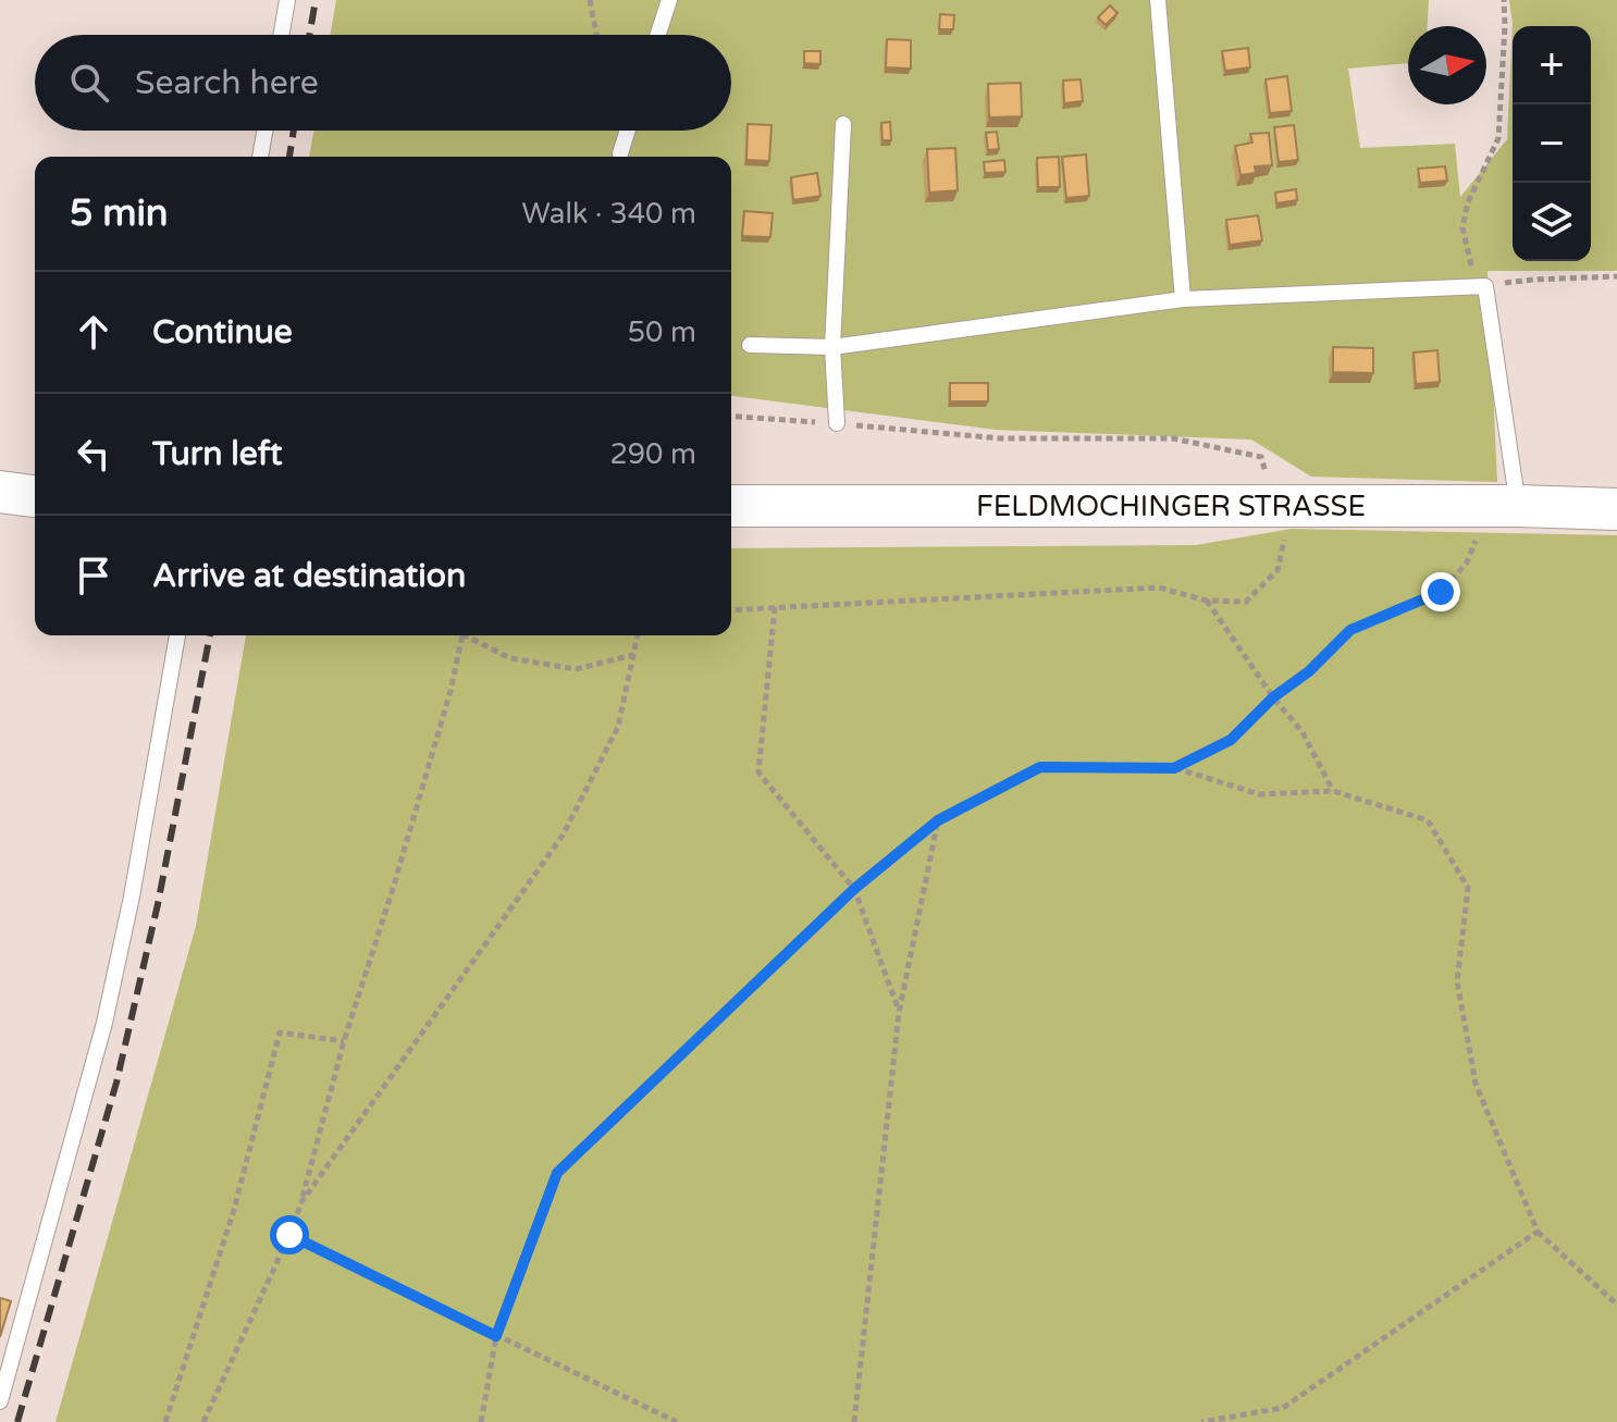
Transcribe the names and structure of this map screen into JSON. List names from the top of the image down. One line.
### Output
{"streets":{"main road":["FELDMOCHINGER STRASSE"]},"north":"right","page":{"map_buttons":["+","−"],"search":"Search here","heading":["5 min","Walk · 340 m"],"list":[["Continue","50 m"],["Turn left","290 m"],"Arrive at destination"]}}
